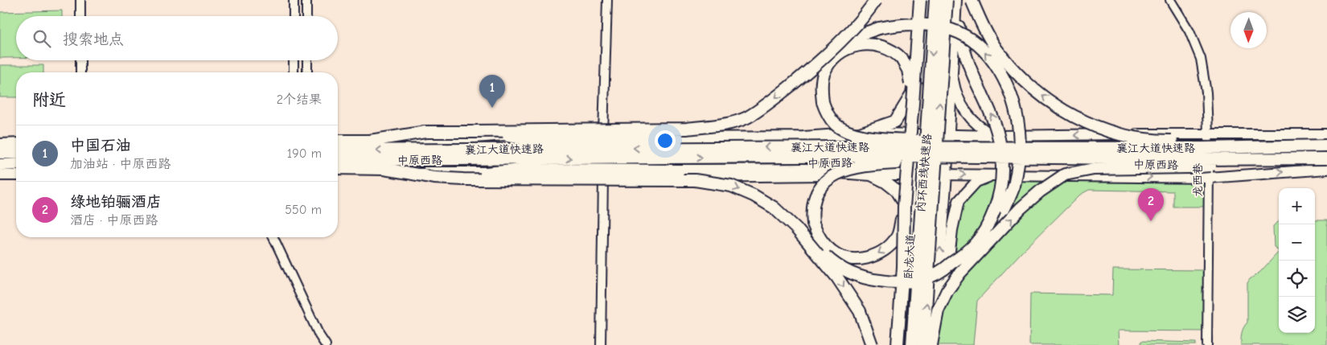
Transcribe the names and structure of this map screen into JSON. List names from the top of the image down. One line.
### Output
{"streets":{"highway":["襄江大道快速路","内环西线快速路","卧龙大道"],"main road":["中原西路"],"street":["龙西巷"]},"crossings":[["中原西路","龙西巷"],["中原西路","卧龙大道"]],"north":"bottom","page":{"search":"搜索地点","heading":["附近","2个结果"],"pins":["1","2"],"list":[{"mark":"1","name":"中国石油","note":"加油站 · 中原西路","value":"190 m"},{"mark":"2","name":"绿地铂骊酒店","note":"酒店 · 中原西路","value":"550 m"}],"map_buttons":["+","−"]}}
